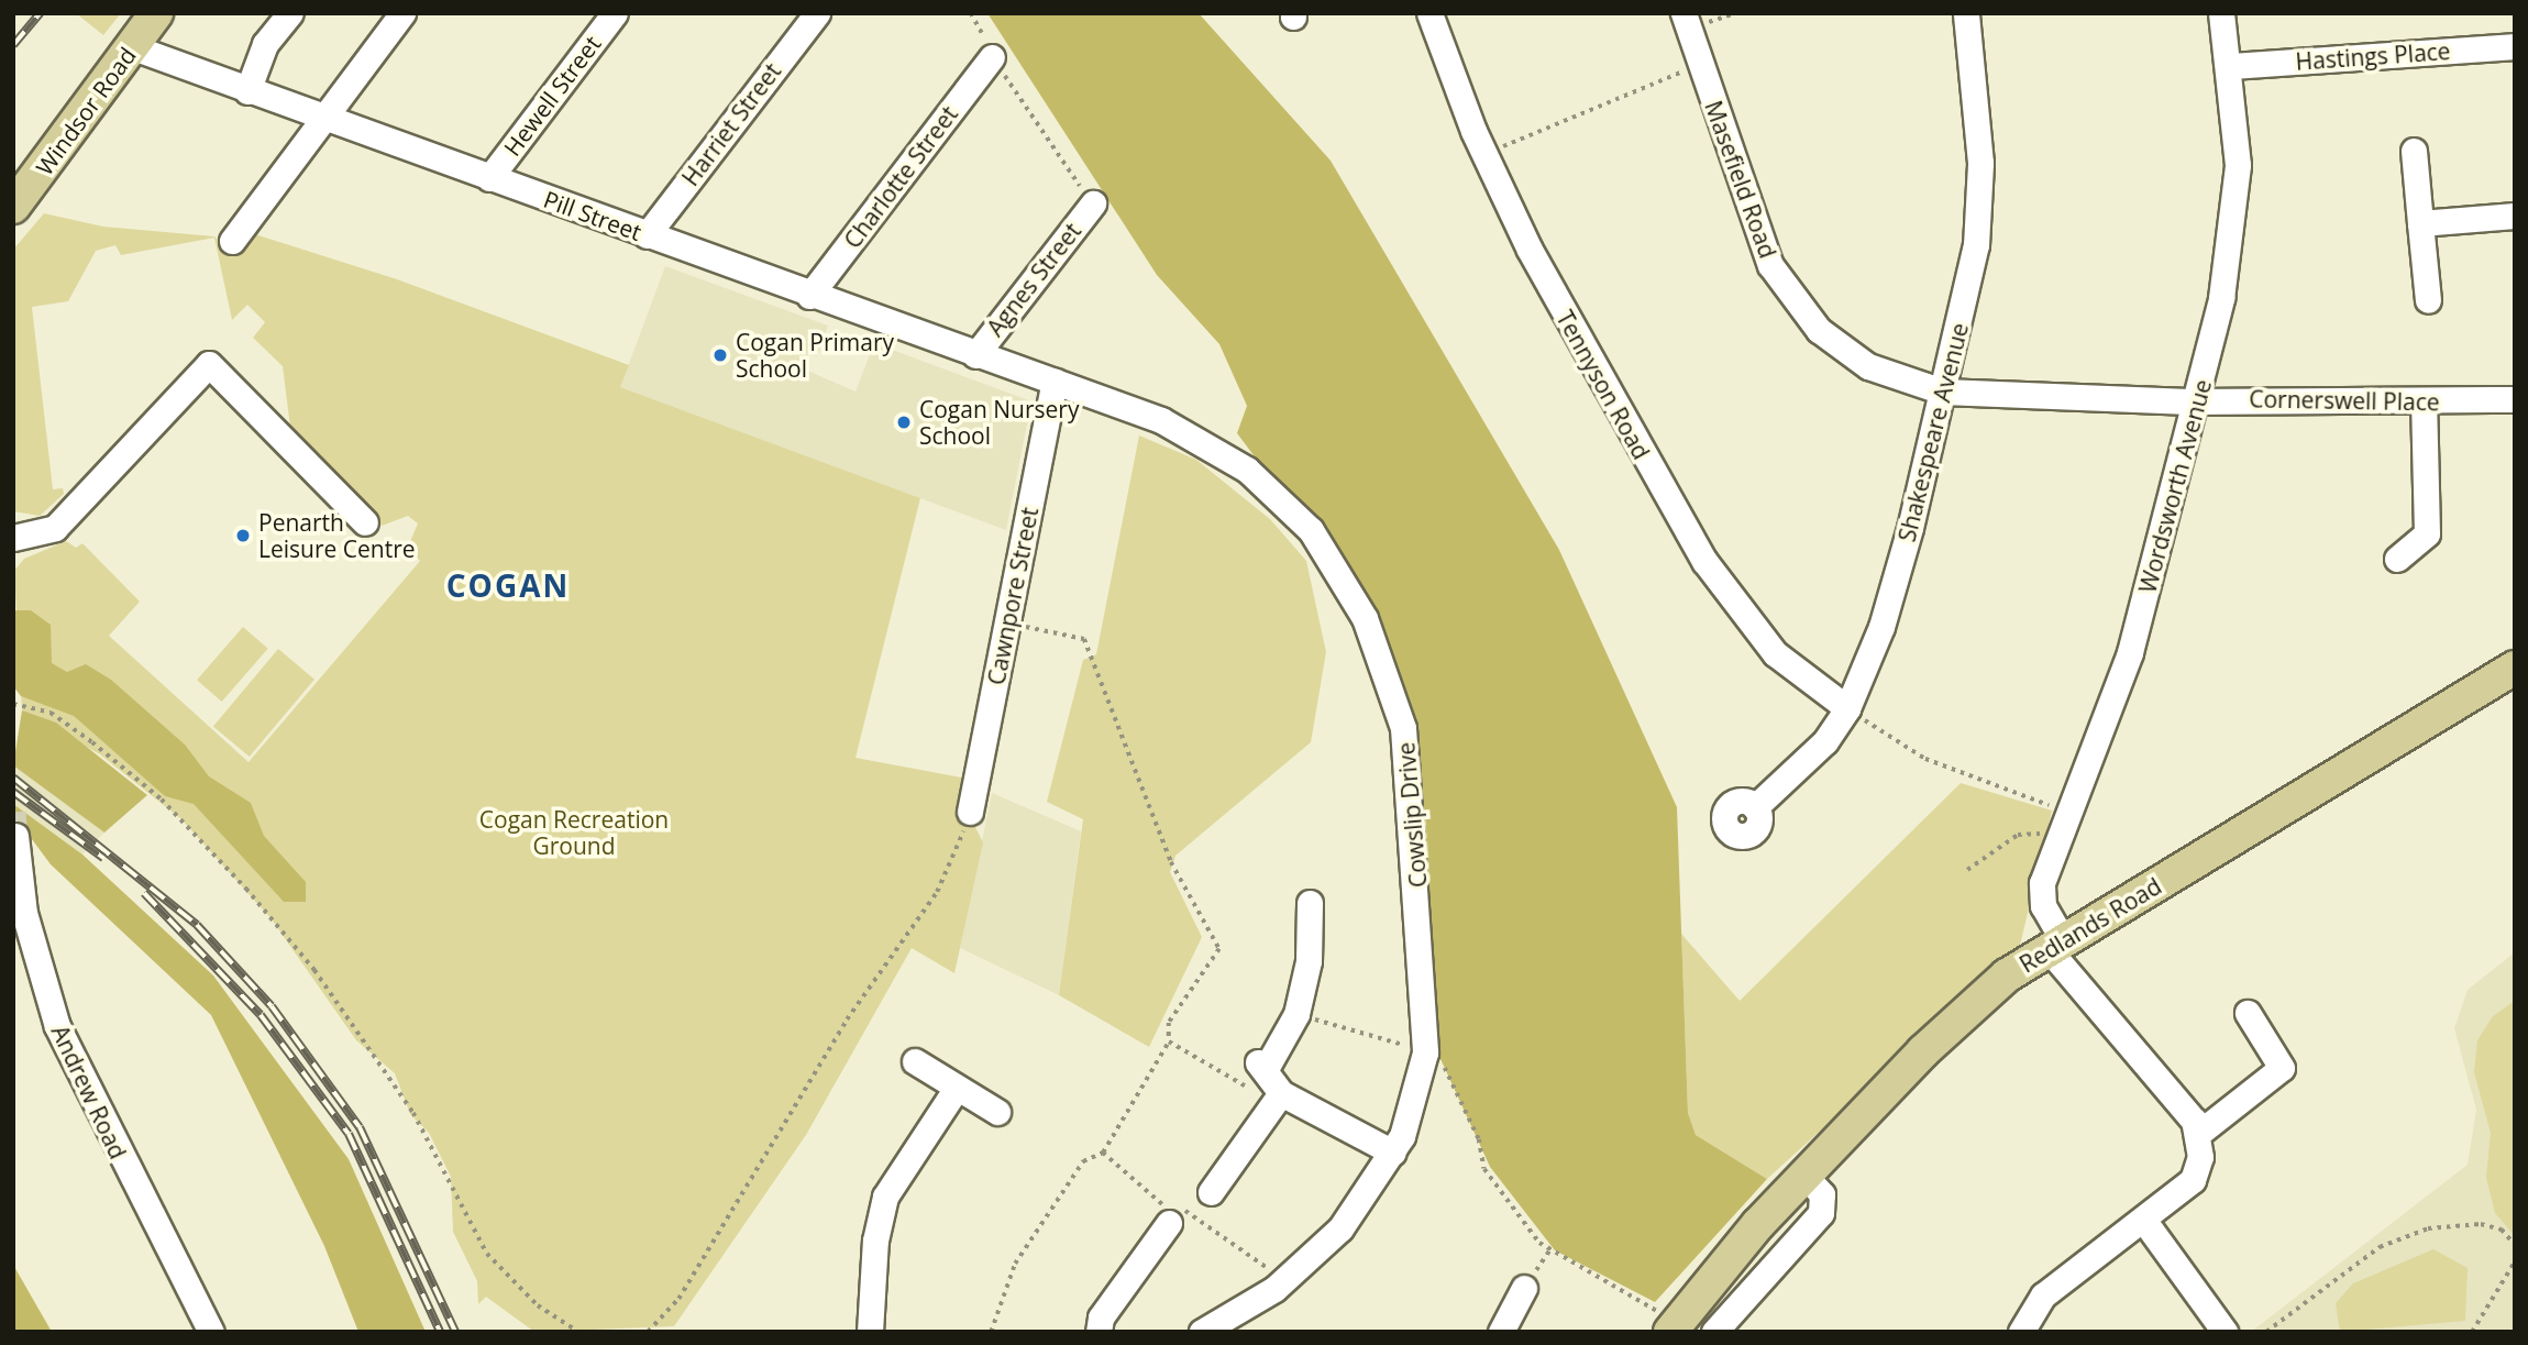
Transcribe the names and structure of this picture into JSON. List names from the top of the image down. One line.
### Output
{"streets":{"main road":["Windsor Road","Redlands Road"],"street":["Hastings Place","Hewell Street","Harriet Street","Charlotte Street","Masefield Road","Pill Street","Agnes Street","Tennyson Road","Cornerswell Place","Shakespeare Avenue","Wordsworth Avenue","Cawnpore Street","Cowslip Drive","Andrew Road"]},"crossings":[["Hastings Place","Wordsworth Avenue"],["Hewell Street","Pill Street"],["Windsor Road","Pill Street"],["Harriet Street","Pill Street"],["Charlotte Street","Pill Street"],["Masefield Road","Cornerswell Place"],["Masefield Road","Shakespeare Avenue"],["Pill Street","Agnes Street"],["Pill Street","Cawnpore Street"],["Pill Street","Cowslip Drive"],["Tennyson Road","Shakespeare Avenue"],["Cornerswell Place","Shakespeare Avenue"],["Cornerswell Place","Wordsworth Avenue"],["Wordsworth Avenue","Redlands Road"],["Cawnpore Street","Cowslip Drive"]],"districts":["COGAN"],"parks":["Cogan Recreation Ground"],"places":["Cogan Primary School","Cogan Nursery School","Penarth Leisure Centre"]}
